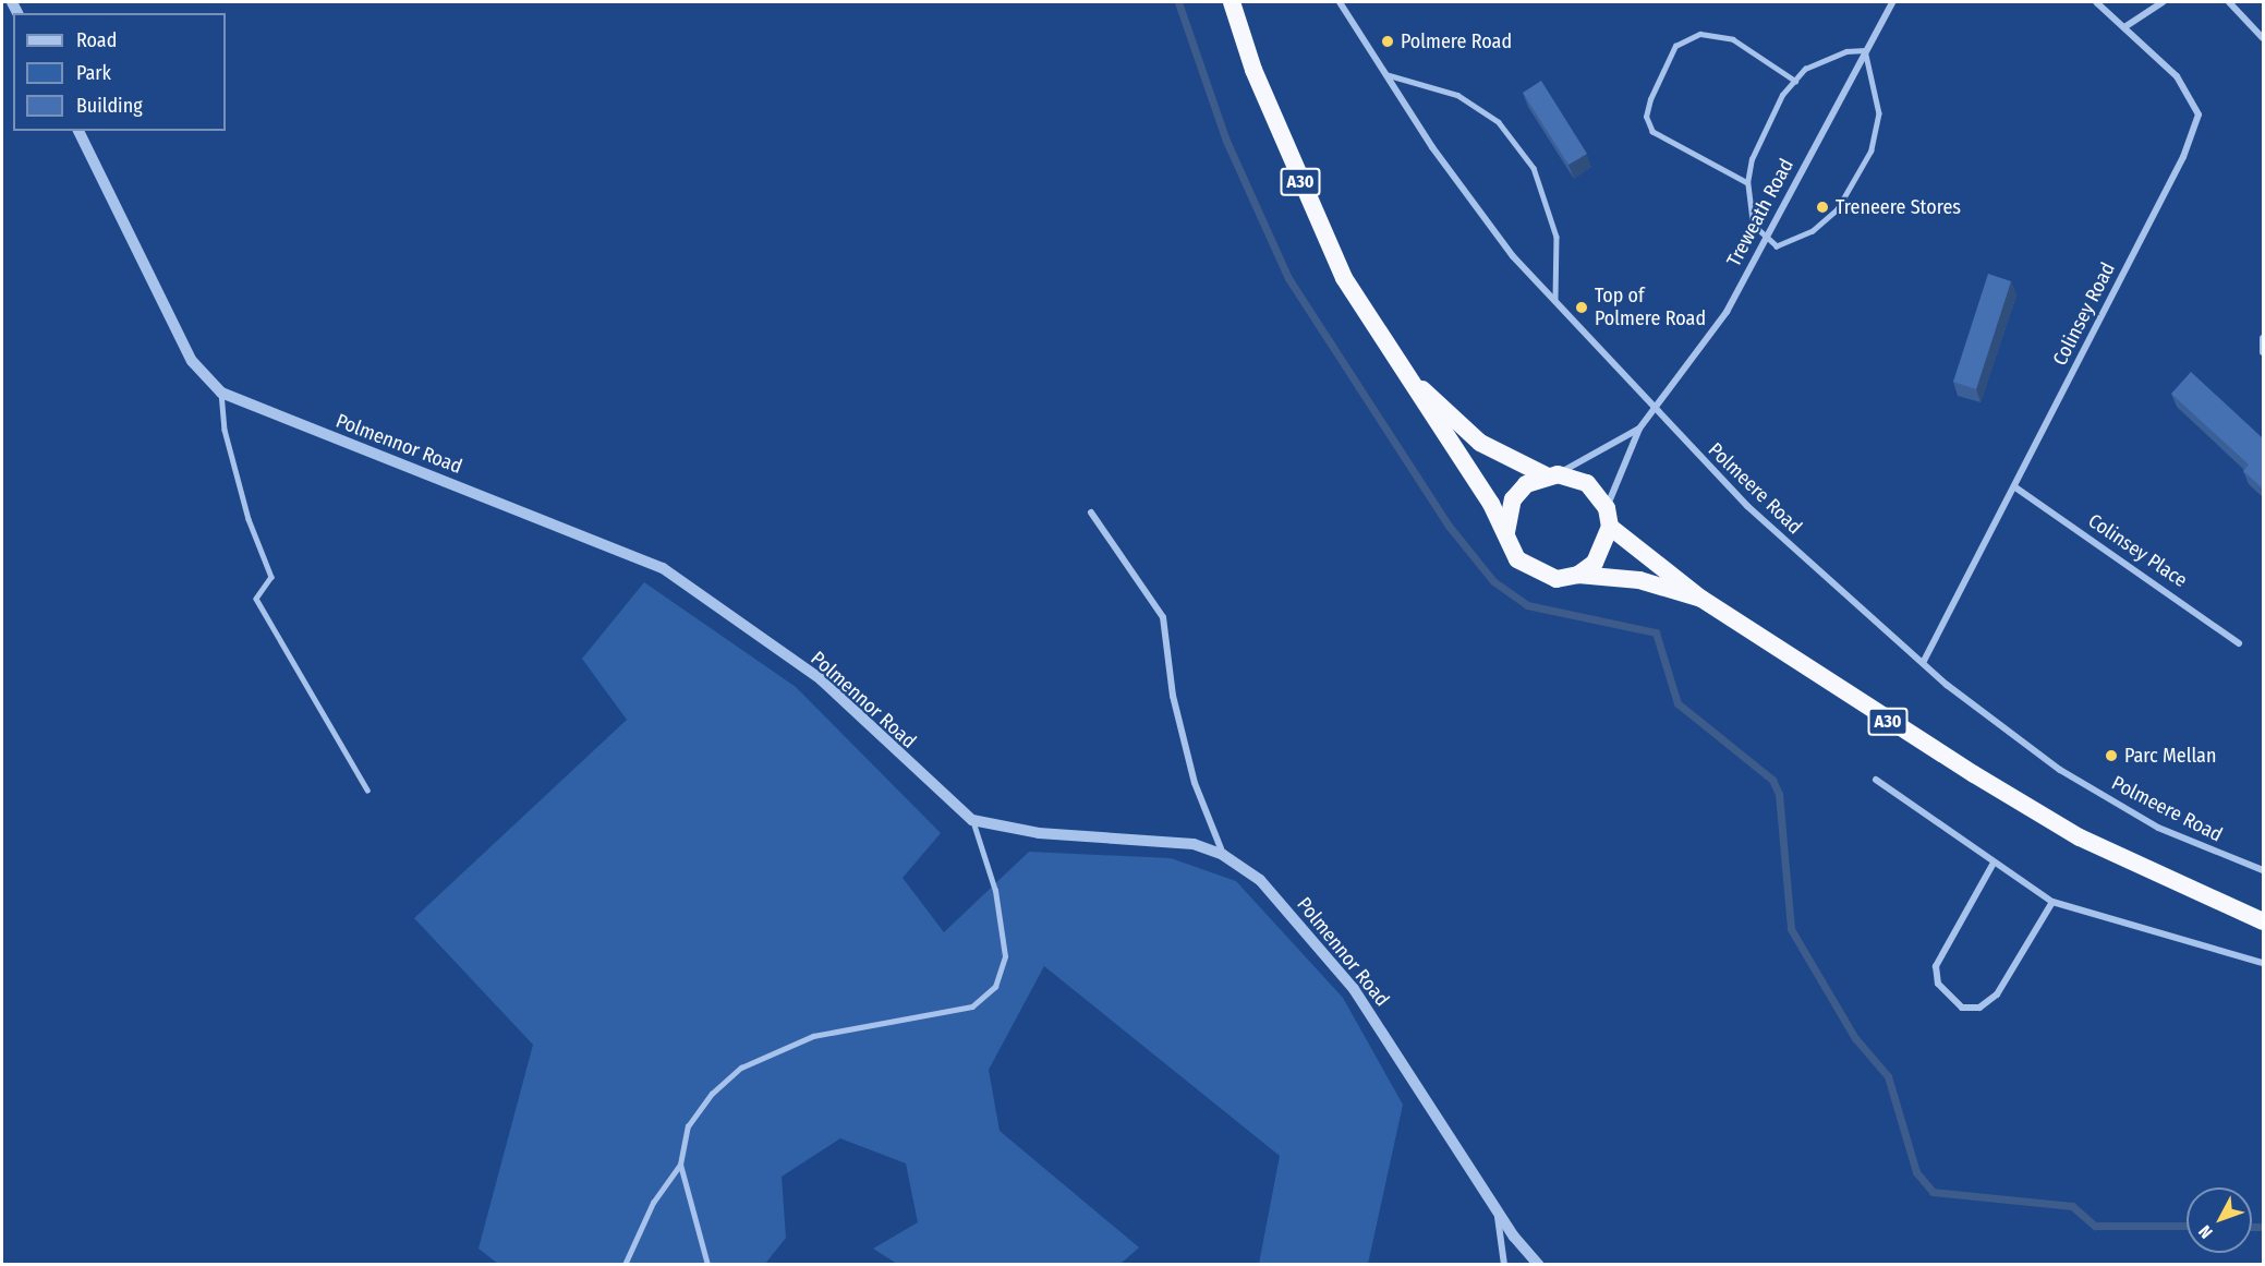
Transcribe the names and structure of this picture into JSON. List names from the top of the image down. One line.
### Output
{"streets":{"highway":["A30"],"street":["Treweath Road","Colinsey Road","Polmennor Road","Polmeere Road","Colinsey Place"]},"crossings":[["A30","Treweath Road"],["Treweath Road","Polmeere Road"],["Colinsey Road","Polmeere Road"],["Colinsey Road","Colinsey Place"]],"places":["Polmere Road","Treneere Stores","Top of Polmere Road","Parc Mellan"],"legend":["Road","Park","Building"],"north":"bottom left"}
